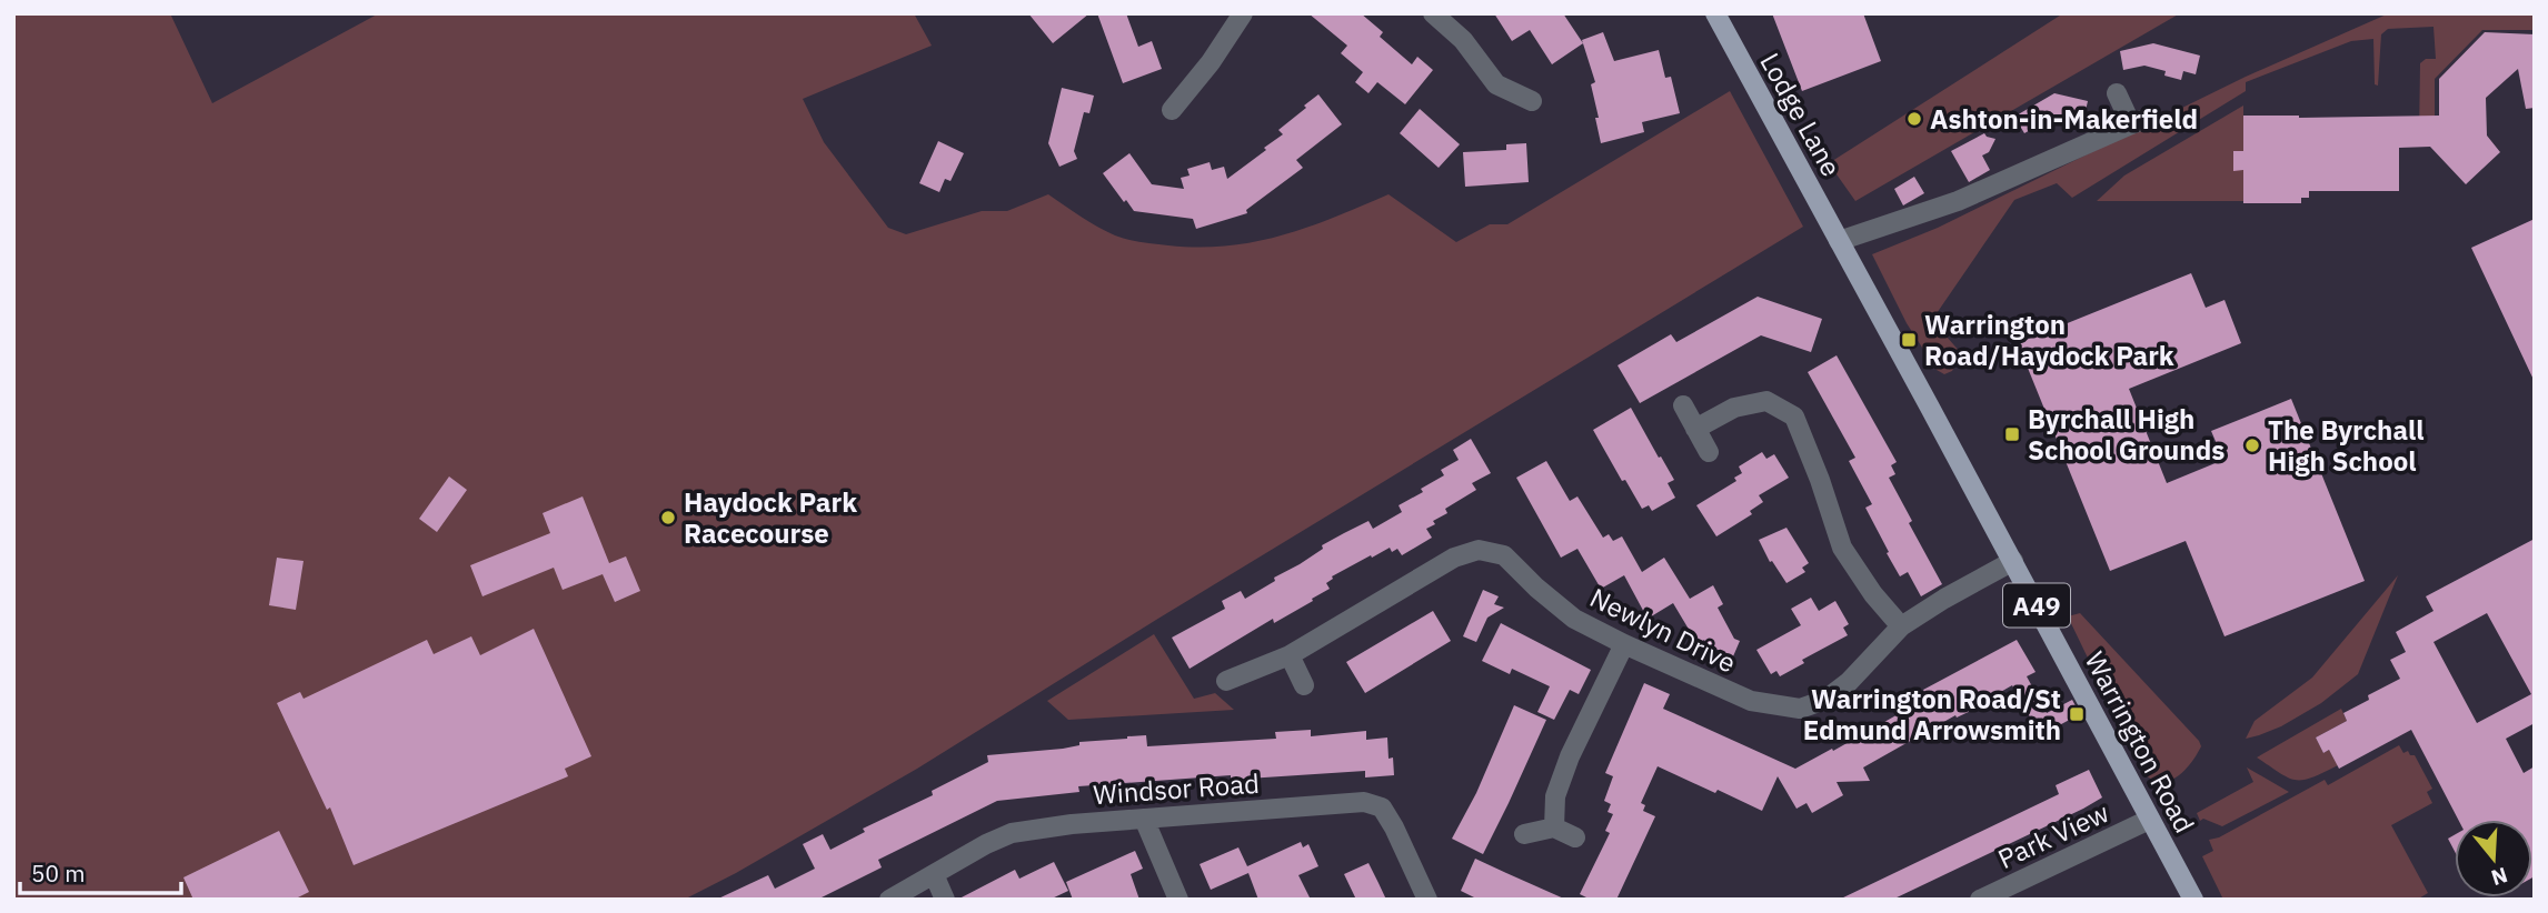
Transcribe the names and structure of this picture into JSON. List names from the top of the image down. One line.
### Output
{"streets":{"main road":["Lodge Lane","A49","Warrington Road"],"street":["Newlyn Drive","Windsor Road","Park View"]},"crossings":[["Lodge Lane","Warrington Road"],["Newlyn Drive","Warrington Road"],["Warrington Road","Park View"]],"places":{"other":["Ashton-in-Makerfield","The Byrchall High School","Haydock Park Racecourse"],"transit":["Warrington Road/Haydock Park","Byrchall High School Grounds","Warrington Road/St Edmund Arrowsmith"]},"scale_bar":"50 m","north":"bottom"}
